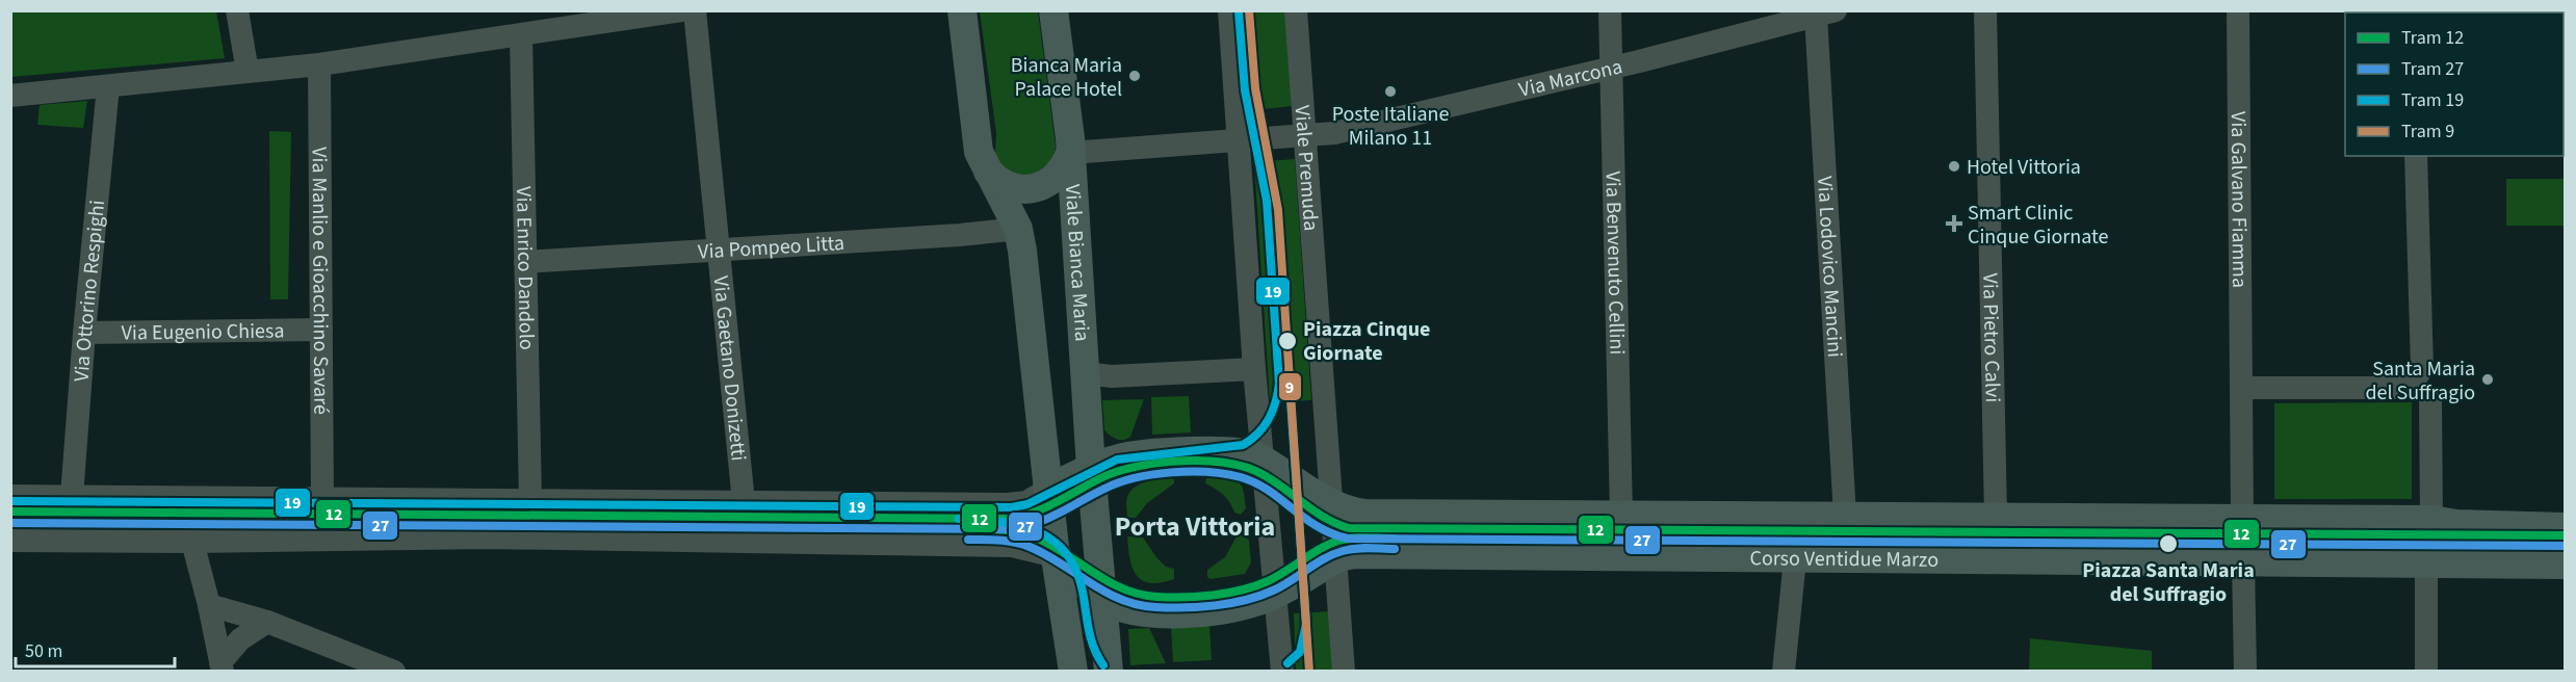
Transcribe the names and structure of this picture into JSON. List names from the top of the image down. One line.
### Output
{"streets":{"main road":["Viale Bianca Maria","Corso Ventidue Marzo"],"street":["Via Marcona","Viale Premuda","Via Galvano Fiamma","Via Pompeo Litta","Via Benvenuto Cellini","Via Lodovico Mancini","Via Enrico Dandolo","Via Manlio e Gioacchino Savaré","Via Ottorino Respighi","Via Eugenio Chiesa","Via Pietro Calvi","Via Gaetano Donizetti"]},"crossings":[["Via Marcona","Viale Premuda"],["Via Marcona","Viale Bianca Maria"],["Via Marcona","Via Benvenuto Cellini"],["Via Marcona","Via Lodovico Mancini"],["Viale Premuda","Corso Ventidue Marzo"],["Via Pompeo Litta","Via Enrico Dandolo"],["Via Pompeo Litta","Via Gaetano Donizetti"],["Via Benvenuto Cellini","Corso Ventidue Marzo"],["Via Lodovico Mancini","Corso Ventidue Marzo"],["Via Manlio e Gioacchino Savaré","Via Eugenio Chiesa"],["Via Ottorino Respighi","Via Eugenio Chiesa"],["Via Pietro Calvi","Corso Ventidue Marzo"]],"districts":["Porta Vittoria"],"places":{"other":["Bianca Maria Palace Hotel","Poste Italiane Milano 11","Hotel Vittoria","Piazza Cinque Giornate","Santa Maria del Suffragio","Piazza Santa Maria del Suffragio"],"health":["Smart Clinic Cinque Giornate"]},"lines":["tram line 9","tram line 19","tram line 12","tram line 27"],"legend":["Tram 12","Tram 27","Tram 19","Tram 9"],"scale_bar":"50 m"}
